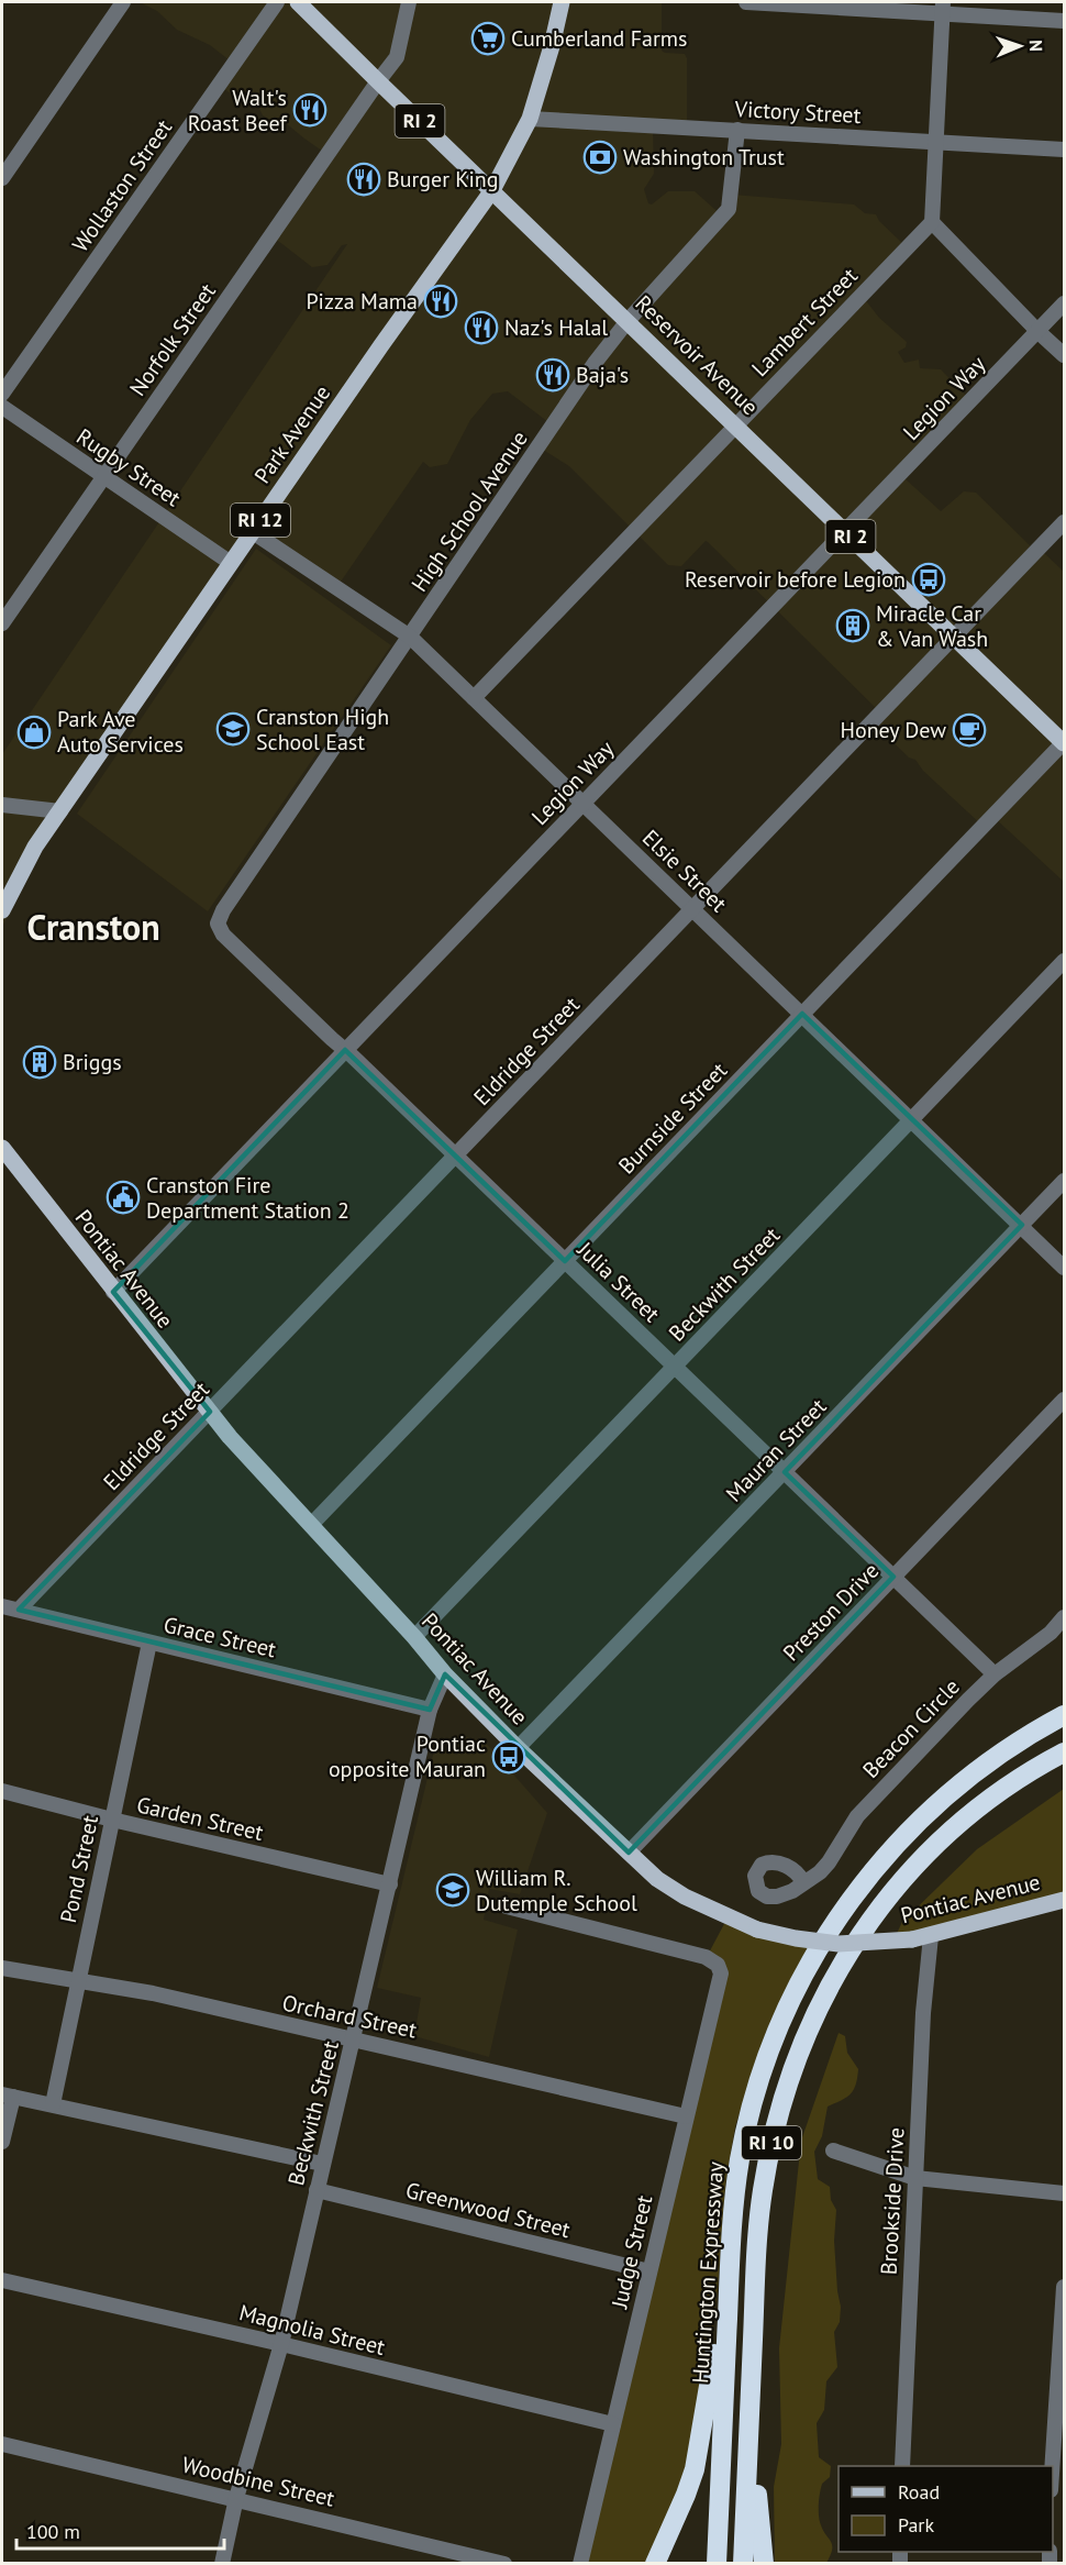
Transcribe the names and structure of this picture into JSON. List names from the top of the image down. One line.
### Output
{"streets":{"highway":["RI 10","Huntington Expressway"],"main road":["RI 2","Reservoir Avenue","Park Avenue","RI 12","Pontiac Avenue"],"street":["Victory Street","Wollaston Street","Lambert Street","Norfolk Street","Legion Way","Rugby Street","High School Avenue","Elsie Street","Eldridge Street","Burnside Street","Julia Street","Beckwith Street","Mauran Street","Preston Drive","Grace Street","Beacon Circle","Garden Street","Pond Street","Orchard Street","Brookside Drive","Greenwood Street","Judge Street","Magnolia Street","Woodbine Street"]},"crossings":[["Victory Street","Park Avenue"],["Victory Street","High School Avenue"],["Lambert Street","Reservoir Avenue"],["Lambert Street","Elsie Street"],["Norfolk Street","Reservoir Avenue"],["Norfolk Street","Rugby Street"],["Reservoir Avenue","Legion Way"],["Reservoir Avenue","Park Avenue"],["Reservoir Avenue","High School Avenue"],["Reservoir Avenue","Eldridge Street"],["Reservoir Avenue","Burnside Street"],["Legion Way","Elsie Street"],["Legion Way","Pontiac Avenue"],["Legion Way","Julia Street"],["Park Avenue","Rugby Street"],["Park Avenue","Elsie Street"],["High School Avenue","Elsie Street"],["High School Avenue","Julia Street"],["Elsie Street","Eldridge Street"],["Elsie Street","Burnside Street"],["Elsie Street","Beckwith Street"],["Elsie Street","Mauran Street"],["Eldridge Street","Pontiac Avenue"],["Eldridge Street","Julia Street"],["Eldridge Street","Grace Street"],["Burnside Street","Pontiac Avenue"],["Burnside Street","Julia Street"],["Pontiac Avenue","Beckwith Street"],["Pontiac Avenue","Mauran Street"],["Pontiac Avenue","Preston Drive"],["Pontiac Avenue","Brookside Drive"],["Julia Street","Beckwith Street"],["Julia Street","Mauran Street"],["Julia Street","Preston Drive"],["Julia Street","Beacon Circle"],["Beckwith Street","Grace Street"],["Beckwith Street","Garden Street"],["Beckwith Street","Orchard Street"],["Beckwith Street","Greenwood Street"],["Beckwith Street","Magnolia Street"],["Beckwith Street","Woodbine Street"],["Grace Street","Pond Street"],["Garden Street","Pond Street"],["Pond Street","Orchard Street"],["Orchard Street","Judge Street"],["Greenwood Street","Judge Street"],["Judge Street","Magnolia Street"]],"districts":["Cranston"],"places":{"supermarket":["Cumberland Farms"],"restaurant":["Walt's Roast Beef","Burger King","Pizza Mama","Naz's Halal","Baja's"],"bank":["Washington Trust"],"bus stop":["Reservoir before Legion","Pontiac opposite Mauran"],"building":["Miracle Car & Van Wash","Briggs"],"school or university":["Cranston High School East","William R. Dutemple School"],"cafe":["Honey Dew"],"shop":["Park Ave Auto Services"],"public building":["Cranston Fire Department Station 2"]},"legend":["Road","Park"],"scale_bar":"100 m","north":"right"}
